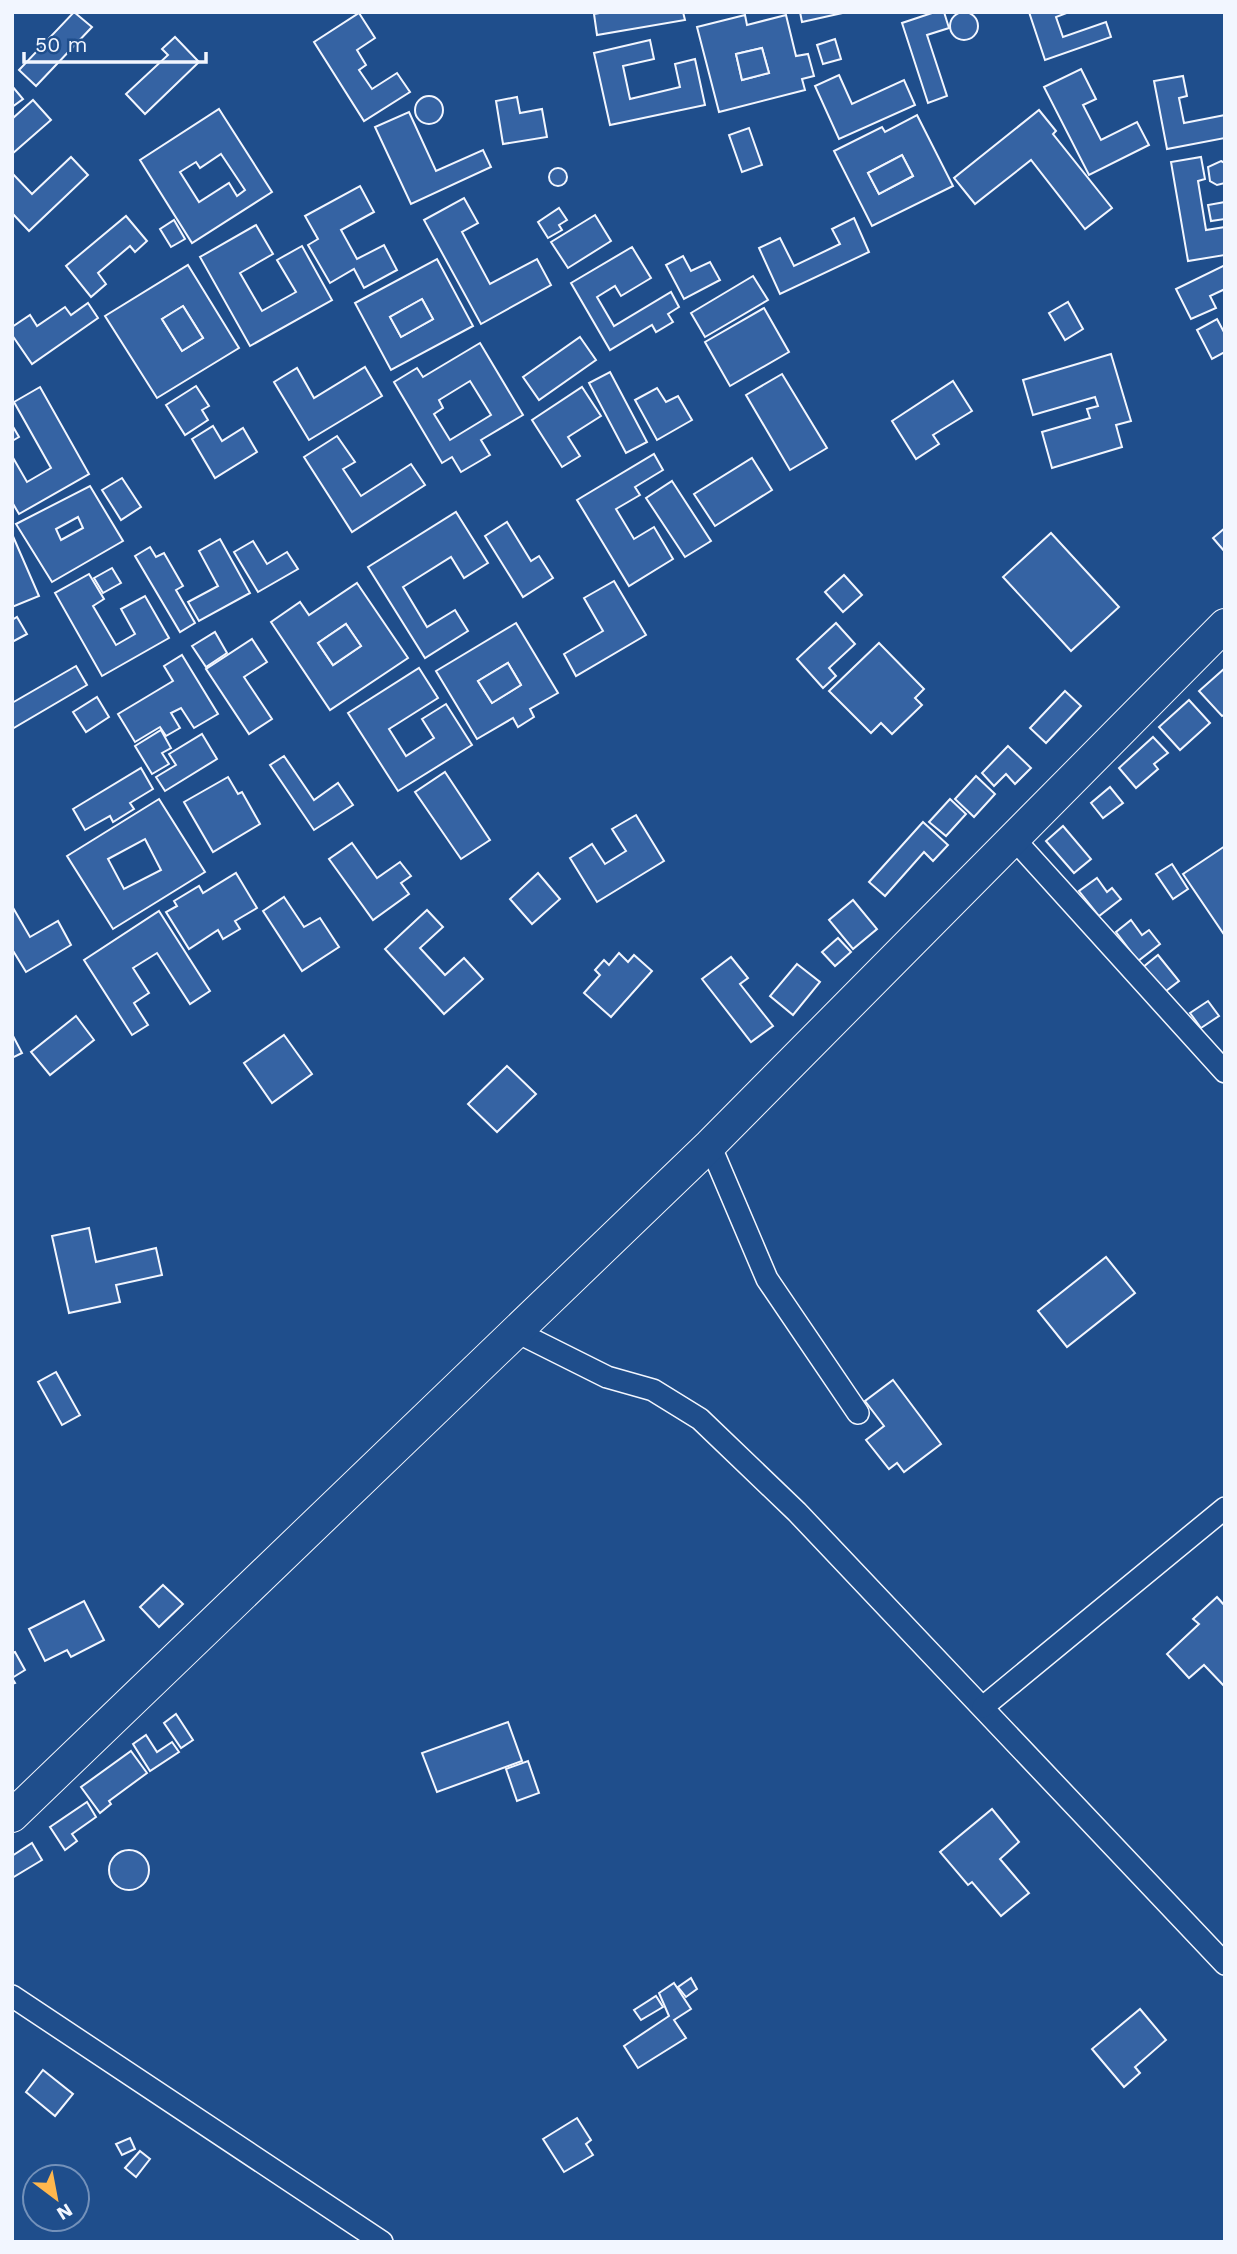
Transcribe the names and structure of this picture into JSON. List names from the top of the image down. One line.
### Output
{"scale_bar":"50 m","north":"bottom right"}
